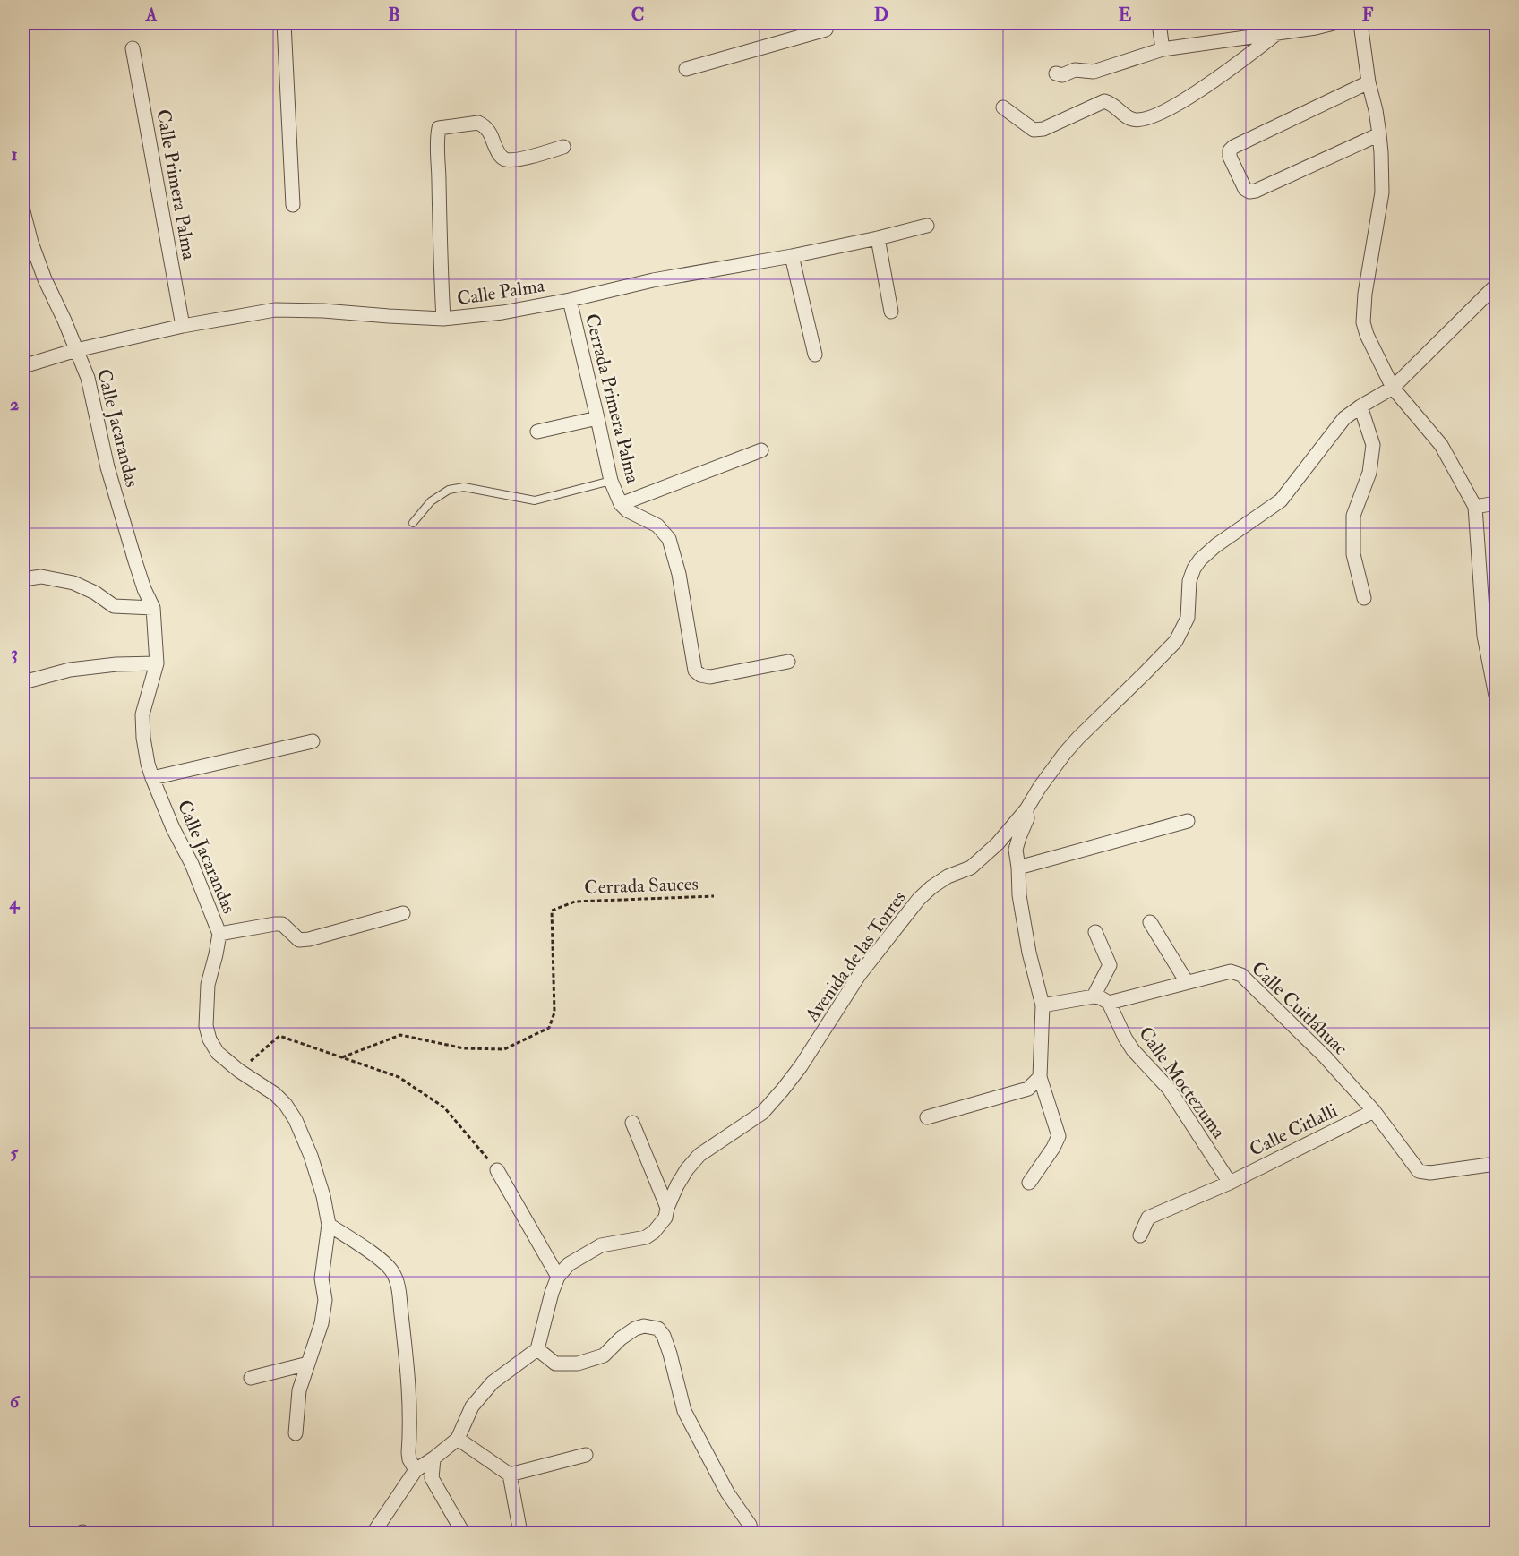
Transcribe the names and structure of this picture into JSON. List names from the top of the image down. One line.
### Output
{"streets":{"street":["Calle Primera Palma","Calle Palma","Cerrada Primera Palma","Calle Jacarandas","Avenida de las Torres","Calle Cuitláhuac","Calle Moctezuma","Calle Citlalli"],"path":["Cerrada Sauces"]},"crossings":[["Calle Primera Palma","Calle Palma"],["Calle Palma","Cerrada Primera Palma"],["Calle Palma","Calle Jacarandas"],["Calle Cuitláhuac","Calle Moctezuma"],["Calle Cuitláhuac","Calle Citlalli"],["Calle Moctezuma","Calle Citlalli"]],"grid":{"columns":["A","B","C","D","E","F"],"rows":["1","2","3","4","5","6"]}}
